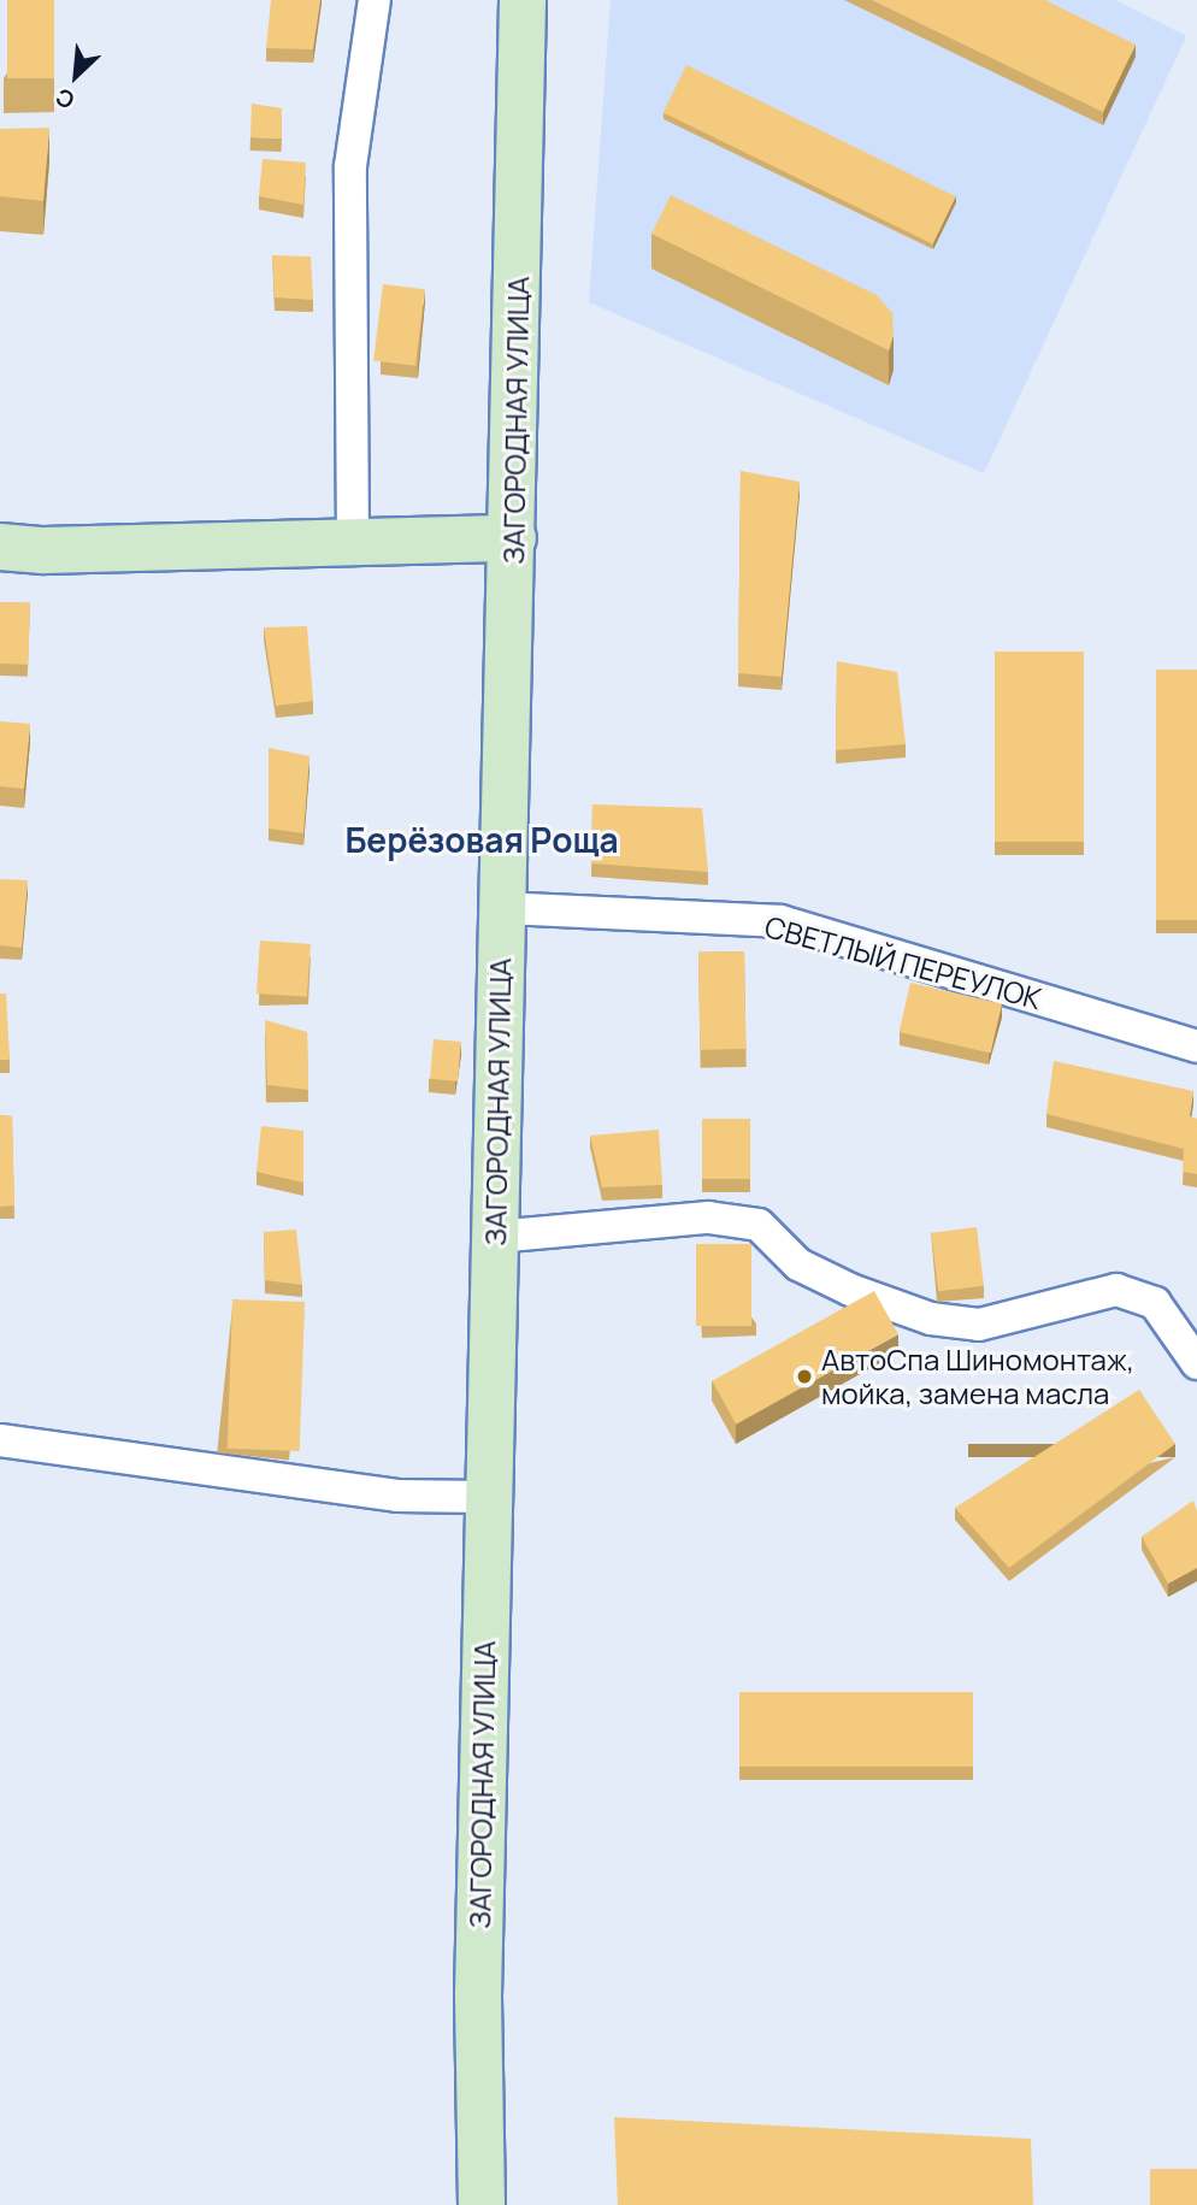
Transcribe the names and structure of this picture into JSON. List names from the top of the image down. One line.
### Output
{"streets":{"street":["ЗАГОРОДНАЯ УЛИЦА","СВЕТЛЫЙ ПЕРЕУЛОК"]},"crossings":[["ЗАГОРОДНАЯ УЛИЦА","СВЕТЛЫЙ ПЕРЕУЛОК"]],"districts":["Берёзовая Роща"],"places":["АвтоСпа Шиномонтаж, мойка, замена масла"],"north":"bottom left"}
